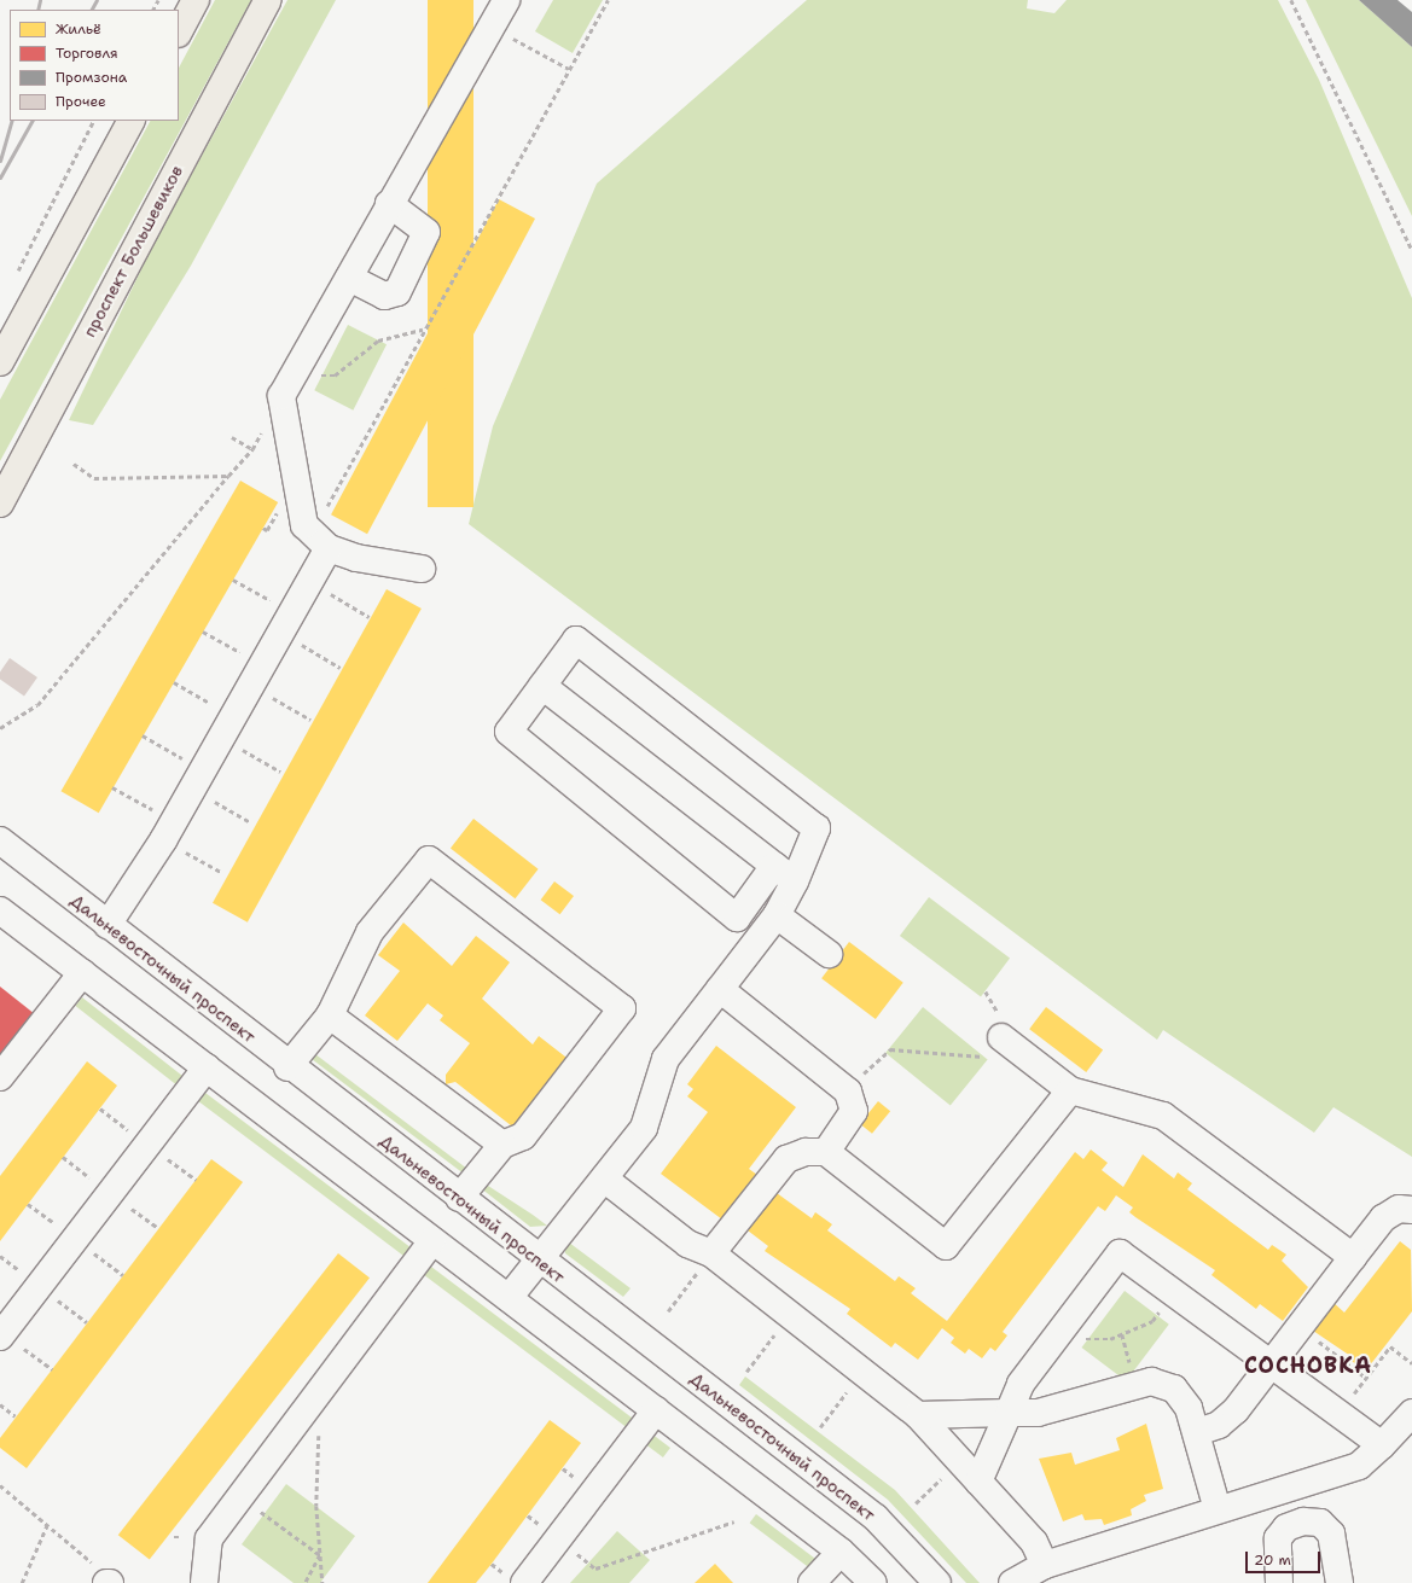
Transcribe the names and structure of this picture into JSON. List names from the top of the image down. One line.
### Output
{"streets":{"main road":["проспект Большевиков"],"street":["Дальневосточный проспект"]},"districts":["СОСНОВКА"],"legend":["Жильё","Торговля","Промзона","Прочее"],"scale_bar":"20 m"}
